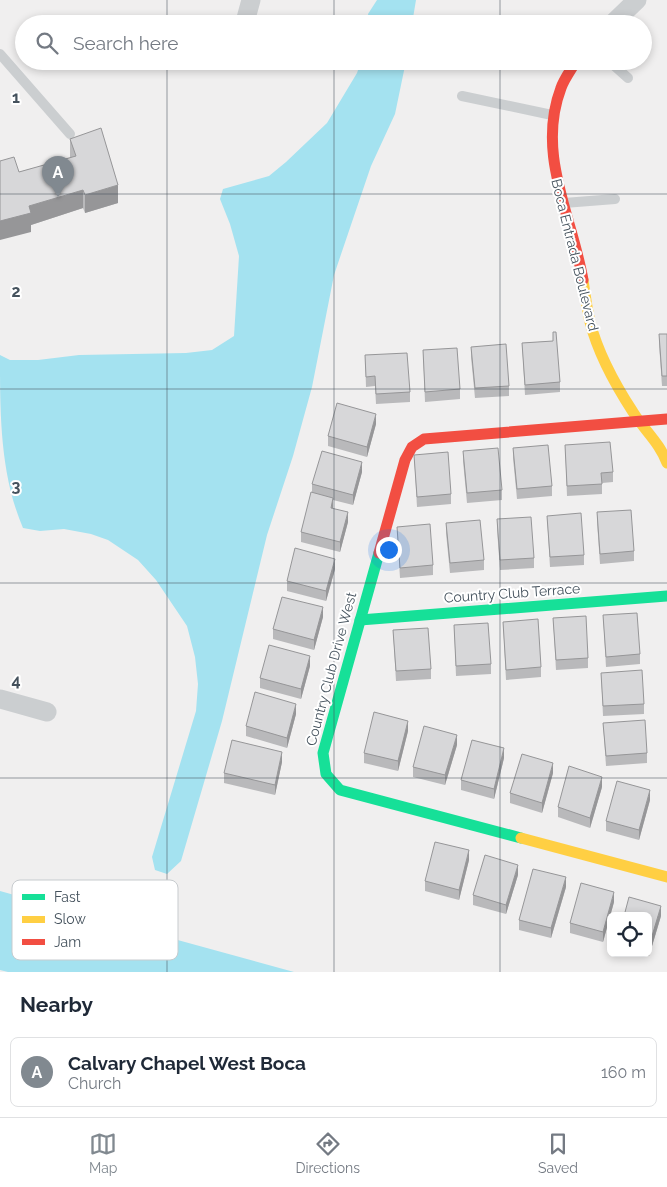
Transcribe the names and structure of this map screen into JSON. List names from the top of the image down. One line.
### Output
{"streets":{"street":["Boca Entrada Boulevard","Country Club Terrace","Country Club Drive West"]},"crossings":[["Boca Entrada Boulevard","Country Club Drive West"],["Country Club Terrace","Country Club Drive West"]],"legend":["Fast","Slow","Jam"],"page":{"search":"Search here","pins":"A","heading":"Nearby","list":[{"mark":"A","name":"Calvary Chapel West Boca","note":"Church","value":"160 m"}],"nav":["Map","Directions","Saved"]},"grid":{"rows":["1","2","3","4"]}}
